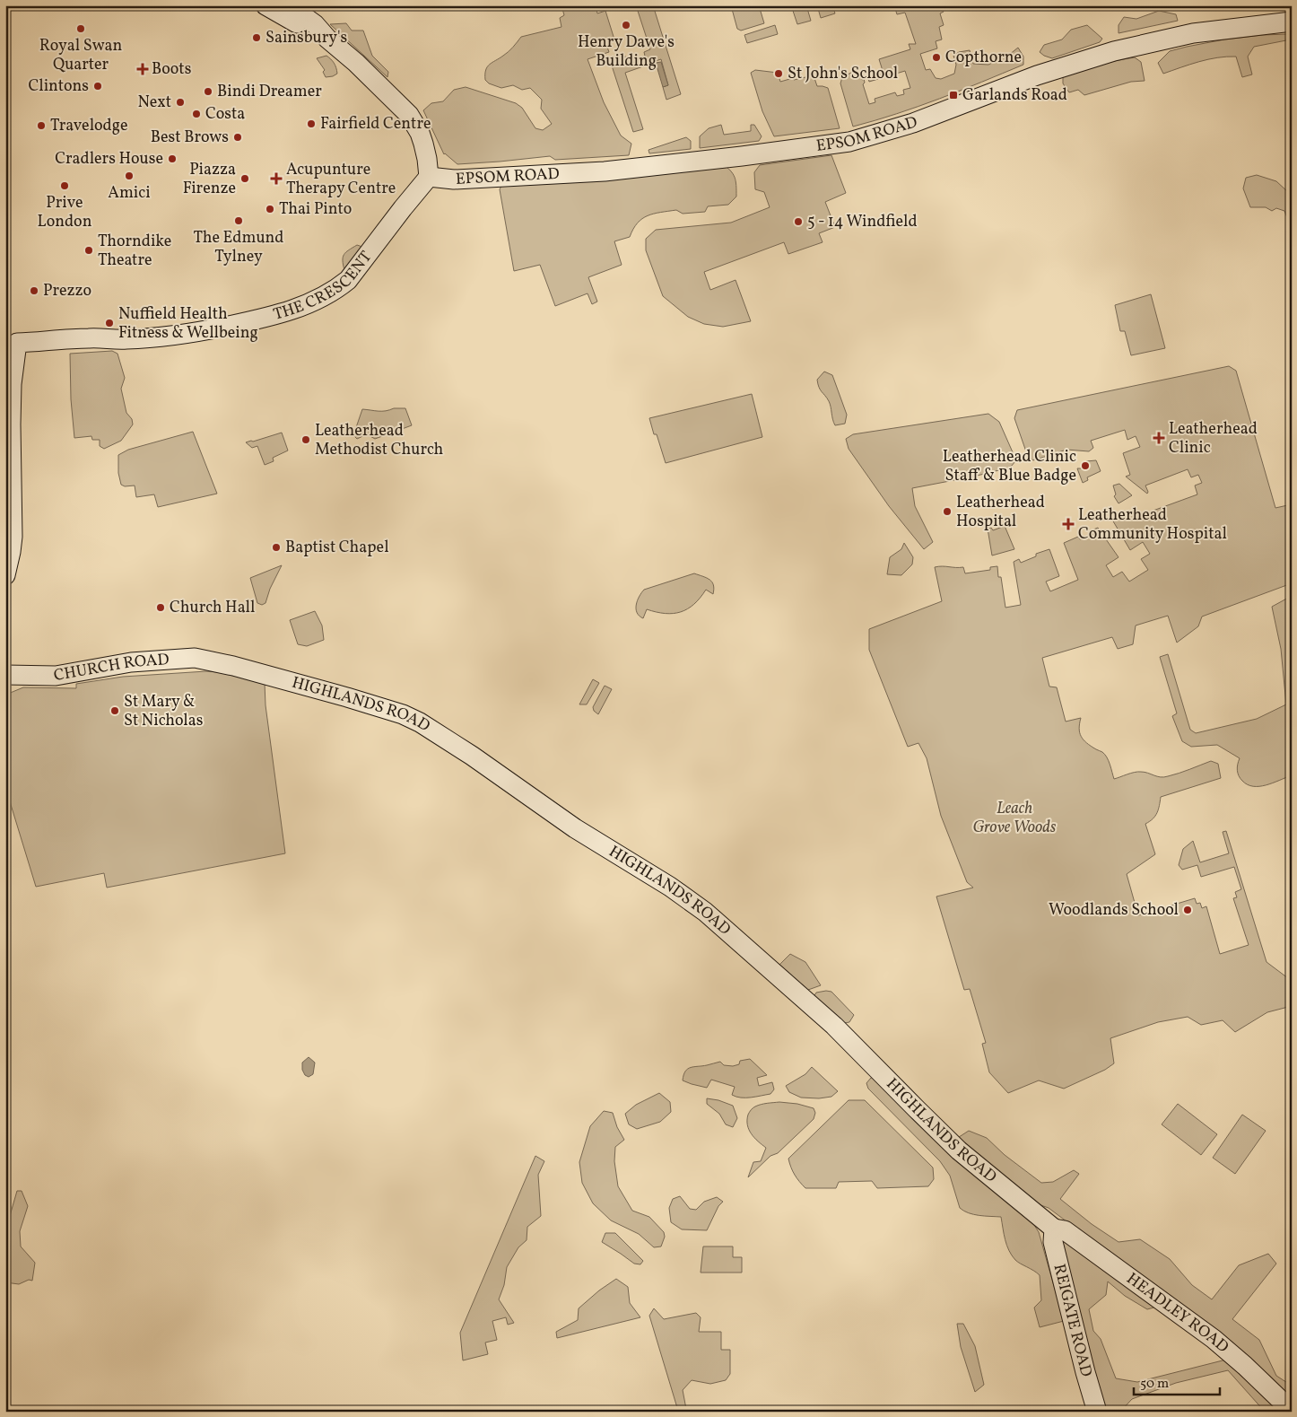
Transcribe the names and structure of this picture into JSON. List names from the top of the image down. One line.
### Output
{"streets":{"main road":["EPSOM ROAD","THE CRESCENT","CHURCH ROAD","HIGHLANDS ROAD","HEADLEY ROAD","REIGATE ROAD"]},"crossings":[["EPSOM ROAD","THE CRESCENT"],["CHURCH ROAD","HIGHLANDS ROAD"],["HIGHLANDS ROAD","HEADLEY ROAD"],["HIGHLANDS ROAD","REIGATE ROAD"],["HEADLEY ROAD","REIGATE ROAD"]],"parks":["Leach Grove Woods"],"places":{"other":["Henry Dawe's Building","Royal Swan Quarter","Sainsbury's","Copthorne","St John's School","Clintons","Bindi Dreamer","Next","Costa","Fairfield Centre","Travelodge","Best Brows","Cradlers House","Amici","Piazza Firenze","Prive London","Thai Pinto","The Edmund Tylney","5 - 14 Windfield","Thorndike Theatre","Prezzo","Nuffield Health Fitness & Wellbeing","Leatherhead Methodist Church","Leatherhead Clinic Staff & Blue Badge","Leatherhead Hospital","Baptist Chapel","Church Hall","St Mary & St Nicholas","Woodlands School"],"health":["Boots","Acupunture Therapy Centre","Leatherhead Clinic","Leatherhead Community Hospital"],"transit":["Garlands Road"]},"scale_bar":"50 m"}
